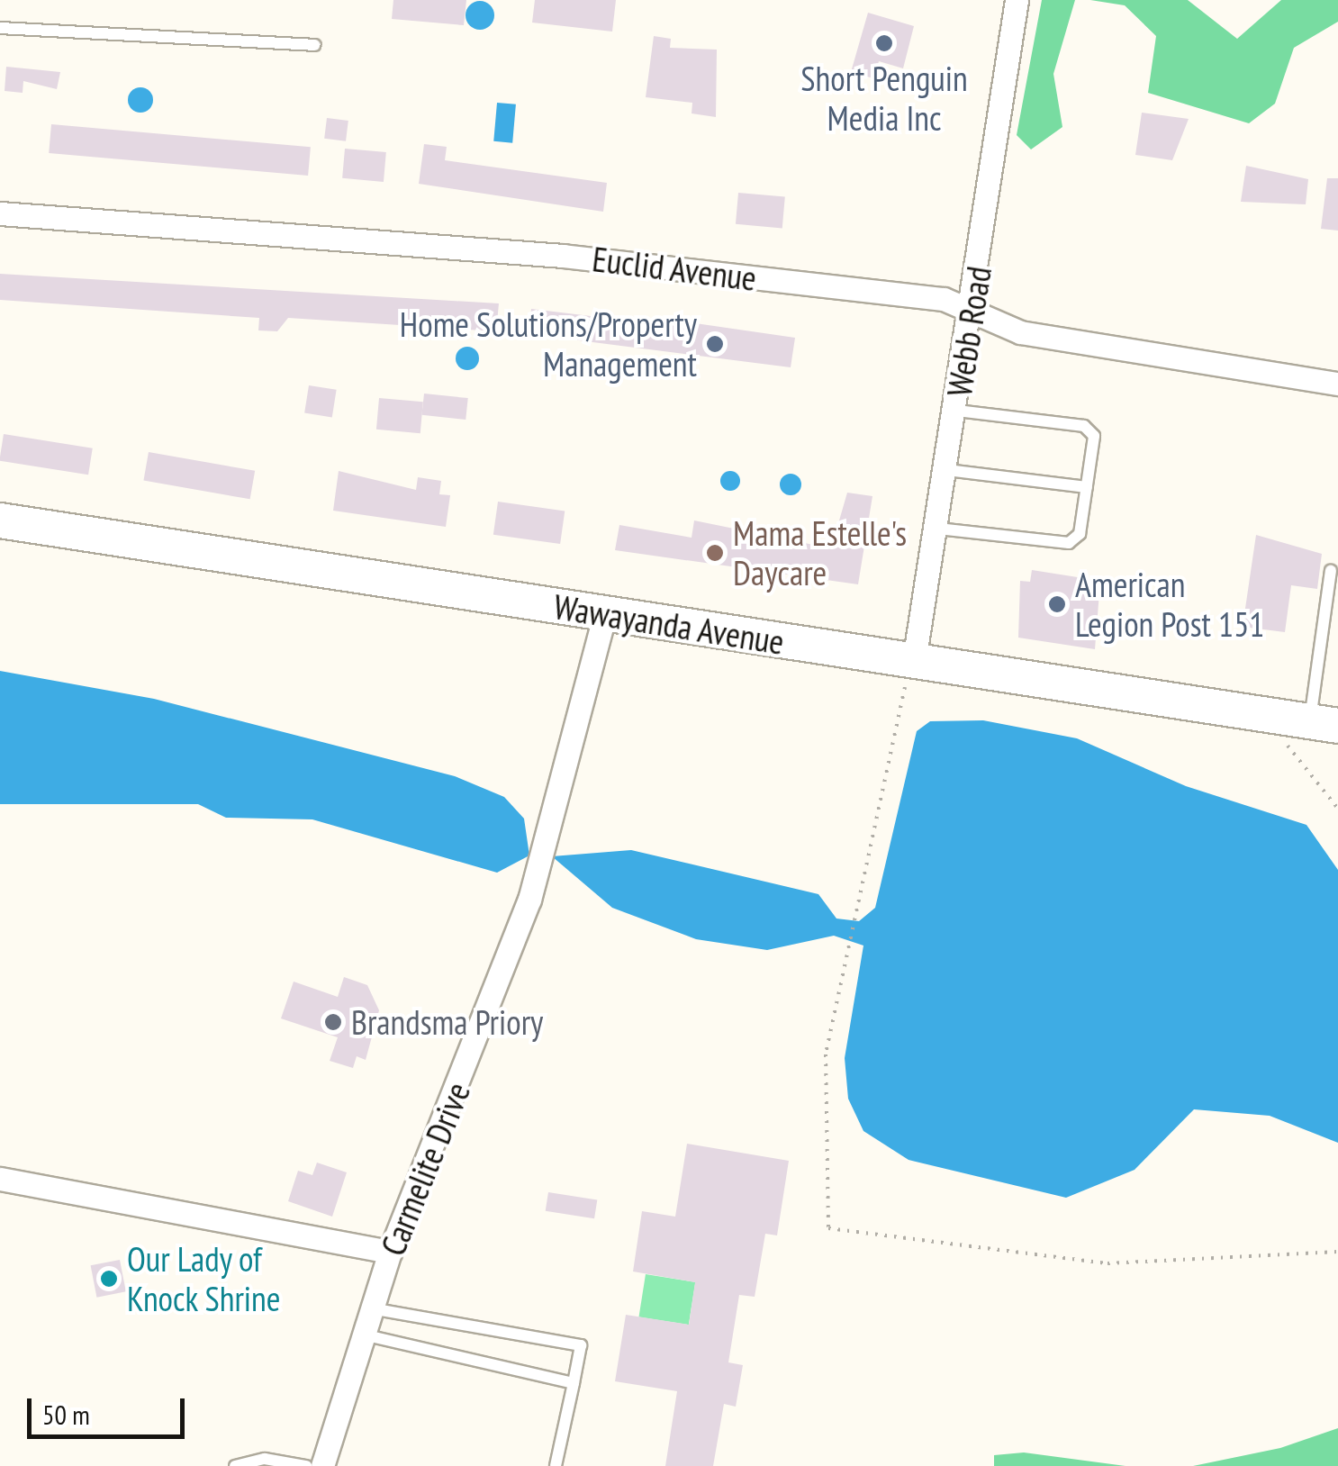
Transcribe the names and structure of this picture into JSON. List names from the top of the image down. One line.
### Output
{"streets":{"street":["Euclid Avenue","Webb Road","Wawayanda Avenue","Carmelite Drive"]},"crossings":[["Euclid Avenue","Webb Road"],["Webb Road","Wawayanda Avenue"],["Wawayanda Avenue","Carmelite Drive"]],"places":["Short Penguin Media Inc","Home Solutions/Property Management","Mama Estelle's Daycare","American Legion Post 151","Brandsma Priory","Our Lady of Knock Shrine"],"scale_bar":"50 m"}
